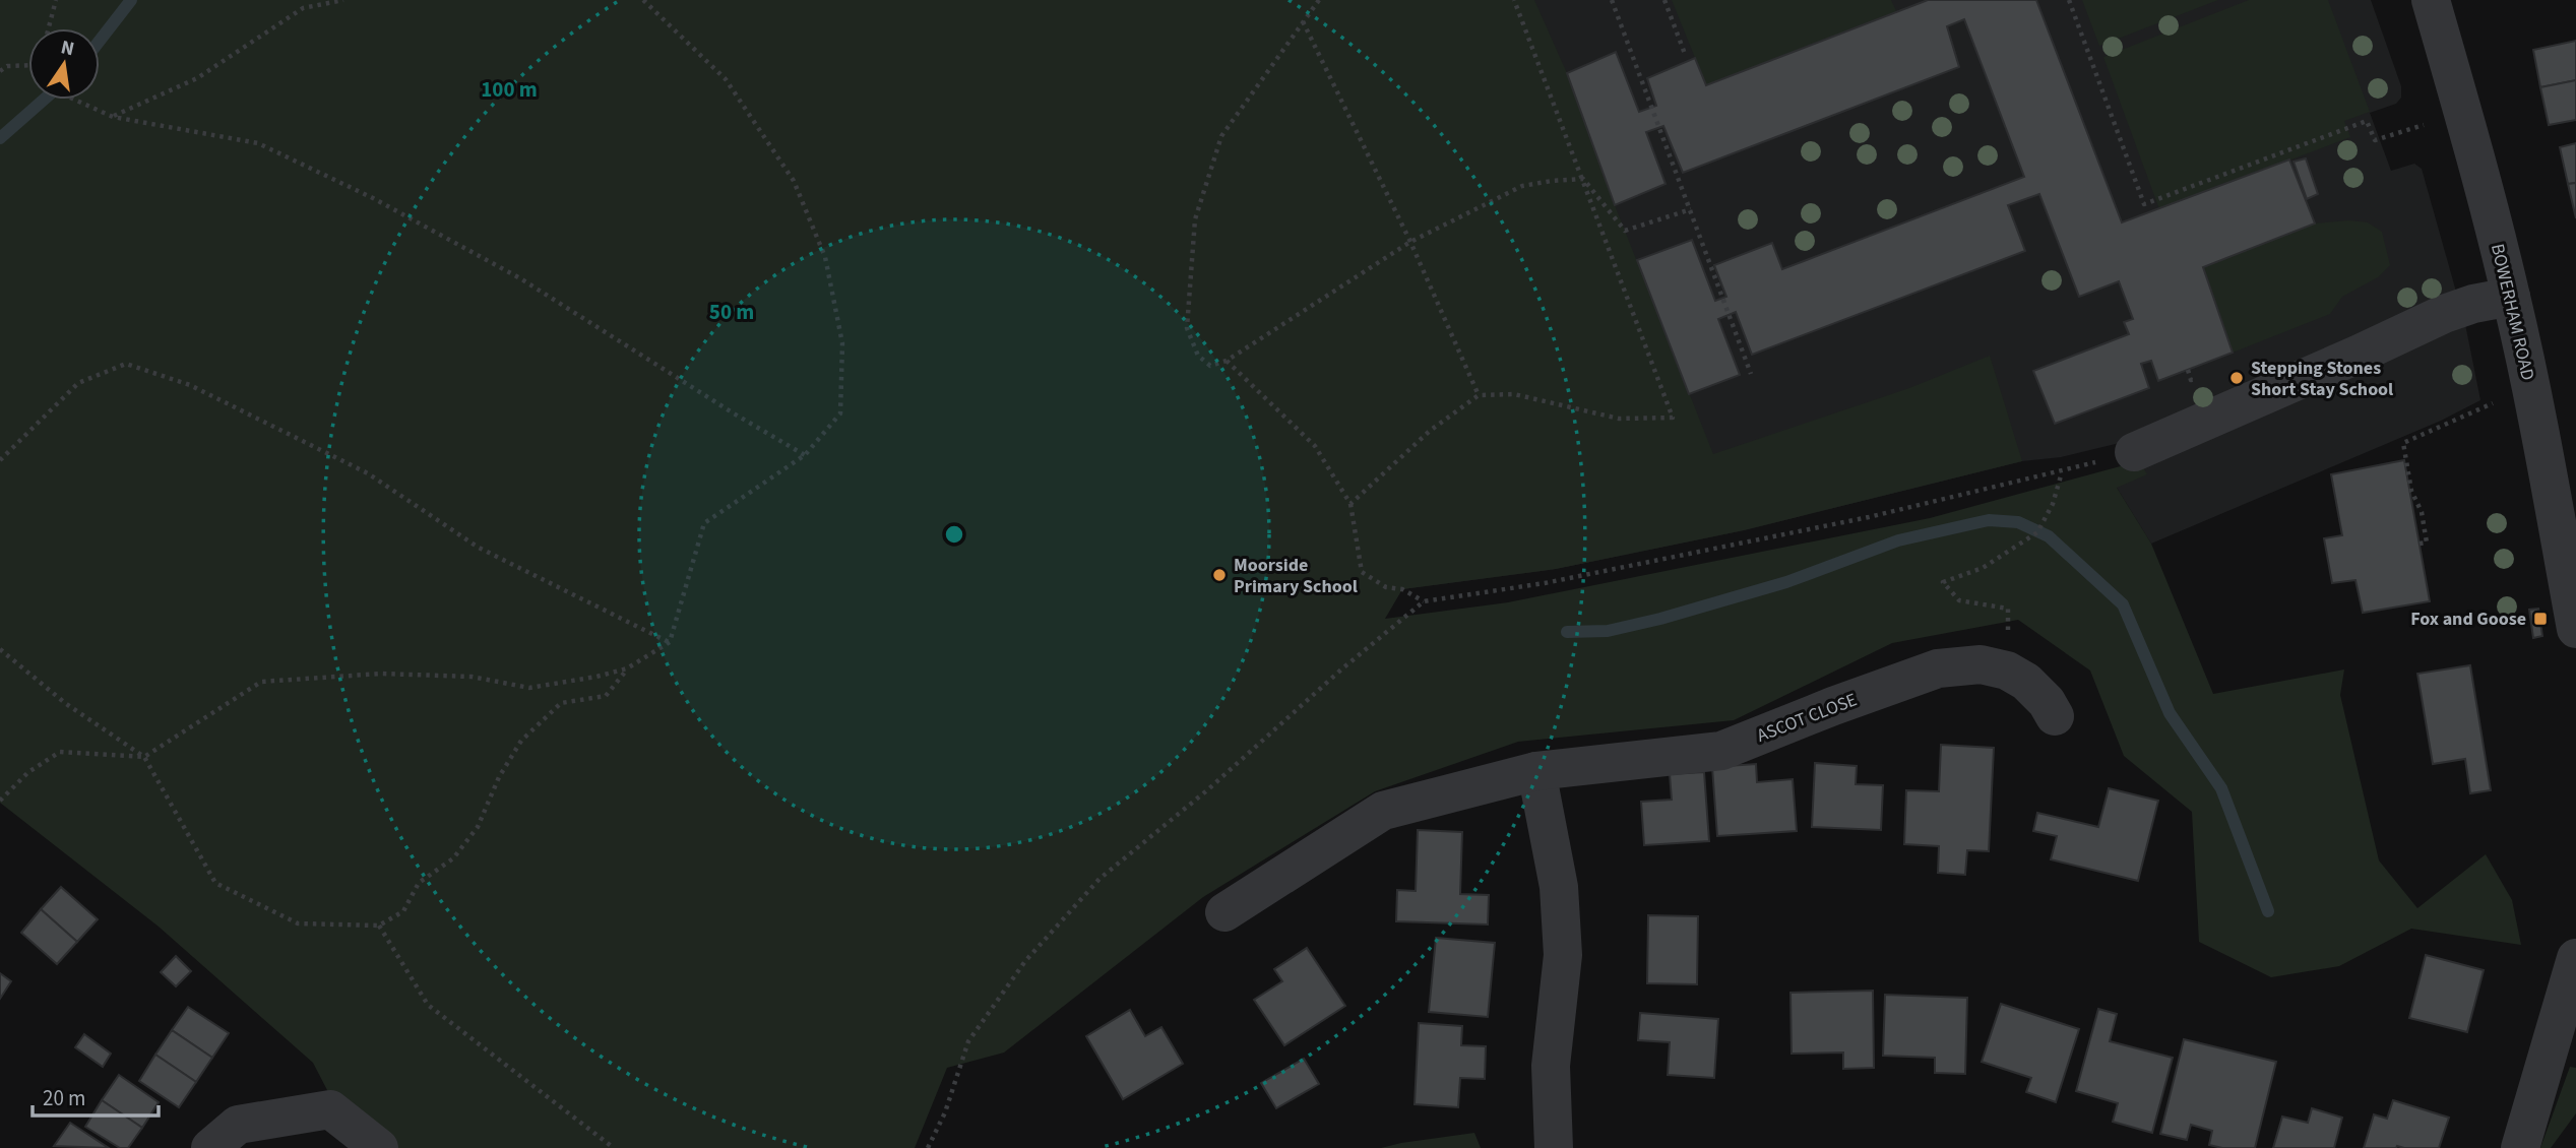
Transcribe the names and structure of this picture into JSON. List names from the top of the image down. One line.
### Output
{"streets":{"street":["BOWERHAM ROAD","ASCOT CLOSE"]},"places":{"other":["Stepping Stones Short Stay School","Moorside Primary School"],"transit":["Fox and Goose"]},"scale_bar":"20 m","north":"top","rings":["100 m","50 m"]}
